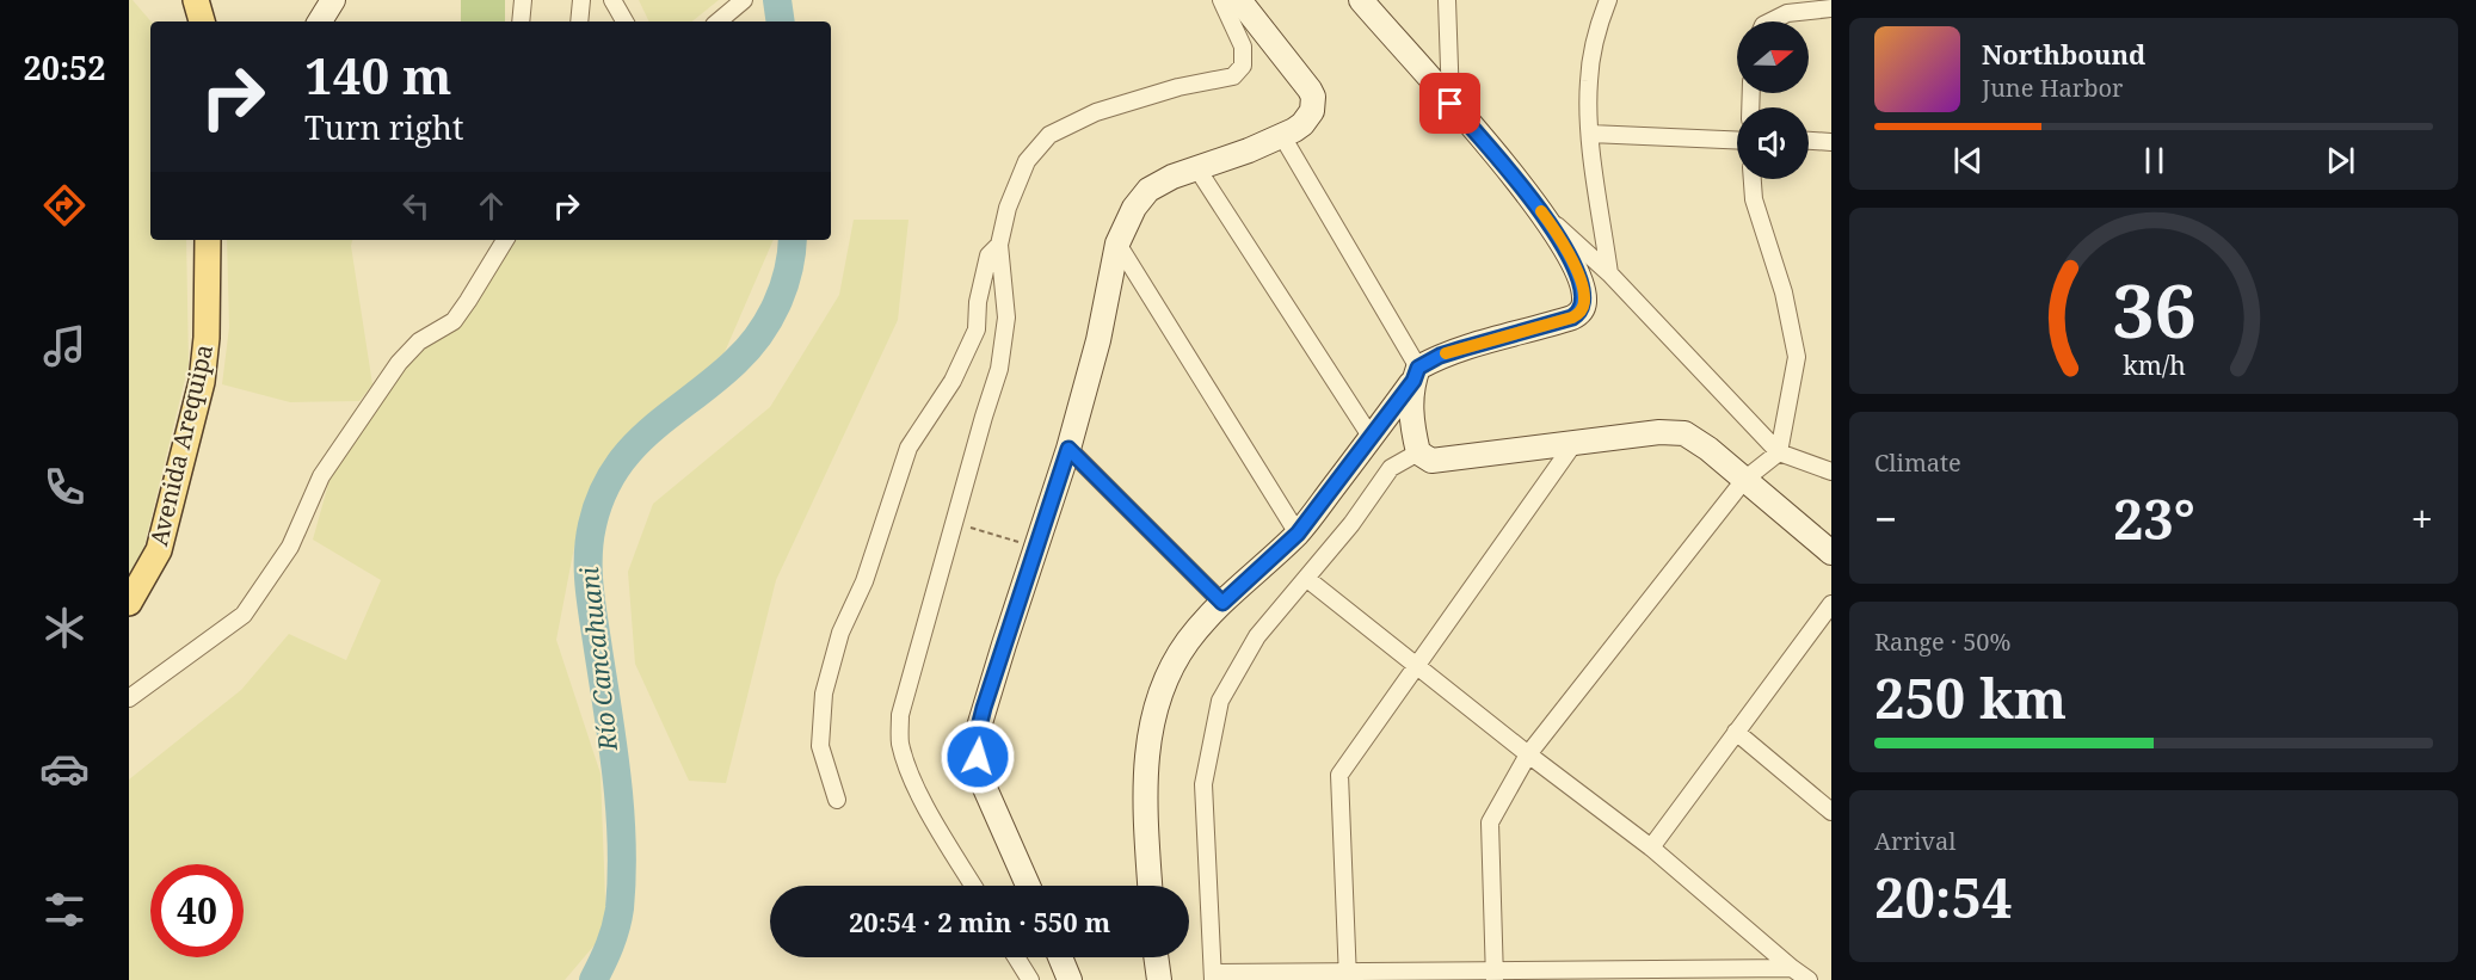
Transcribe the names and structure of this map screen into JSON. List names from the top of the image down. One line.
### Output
{"streets":{"main road":["Avenida Arequipa"]},"water":["Río Cancahuani"],"north":"right","page":{"tabs":"20:52","turn":["140 m","Turn right"],"song":["Northbound","June Harbor"],"tile":["Climate",["Range · 50%","250 km"],["Arrival","20:54"]],"heat":["−","23°","+"],"limit":"40","trip":"20:54 · 2 min · 550 m","gauge":["36","km/h"]}}
